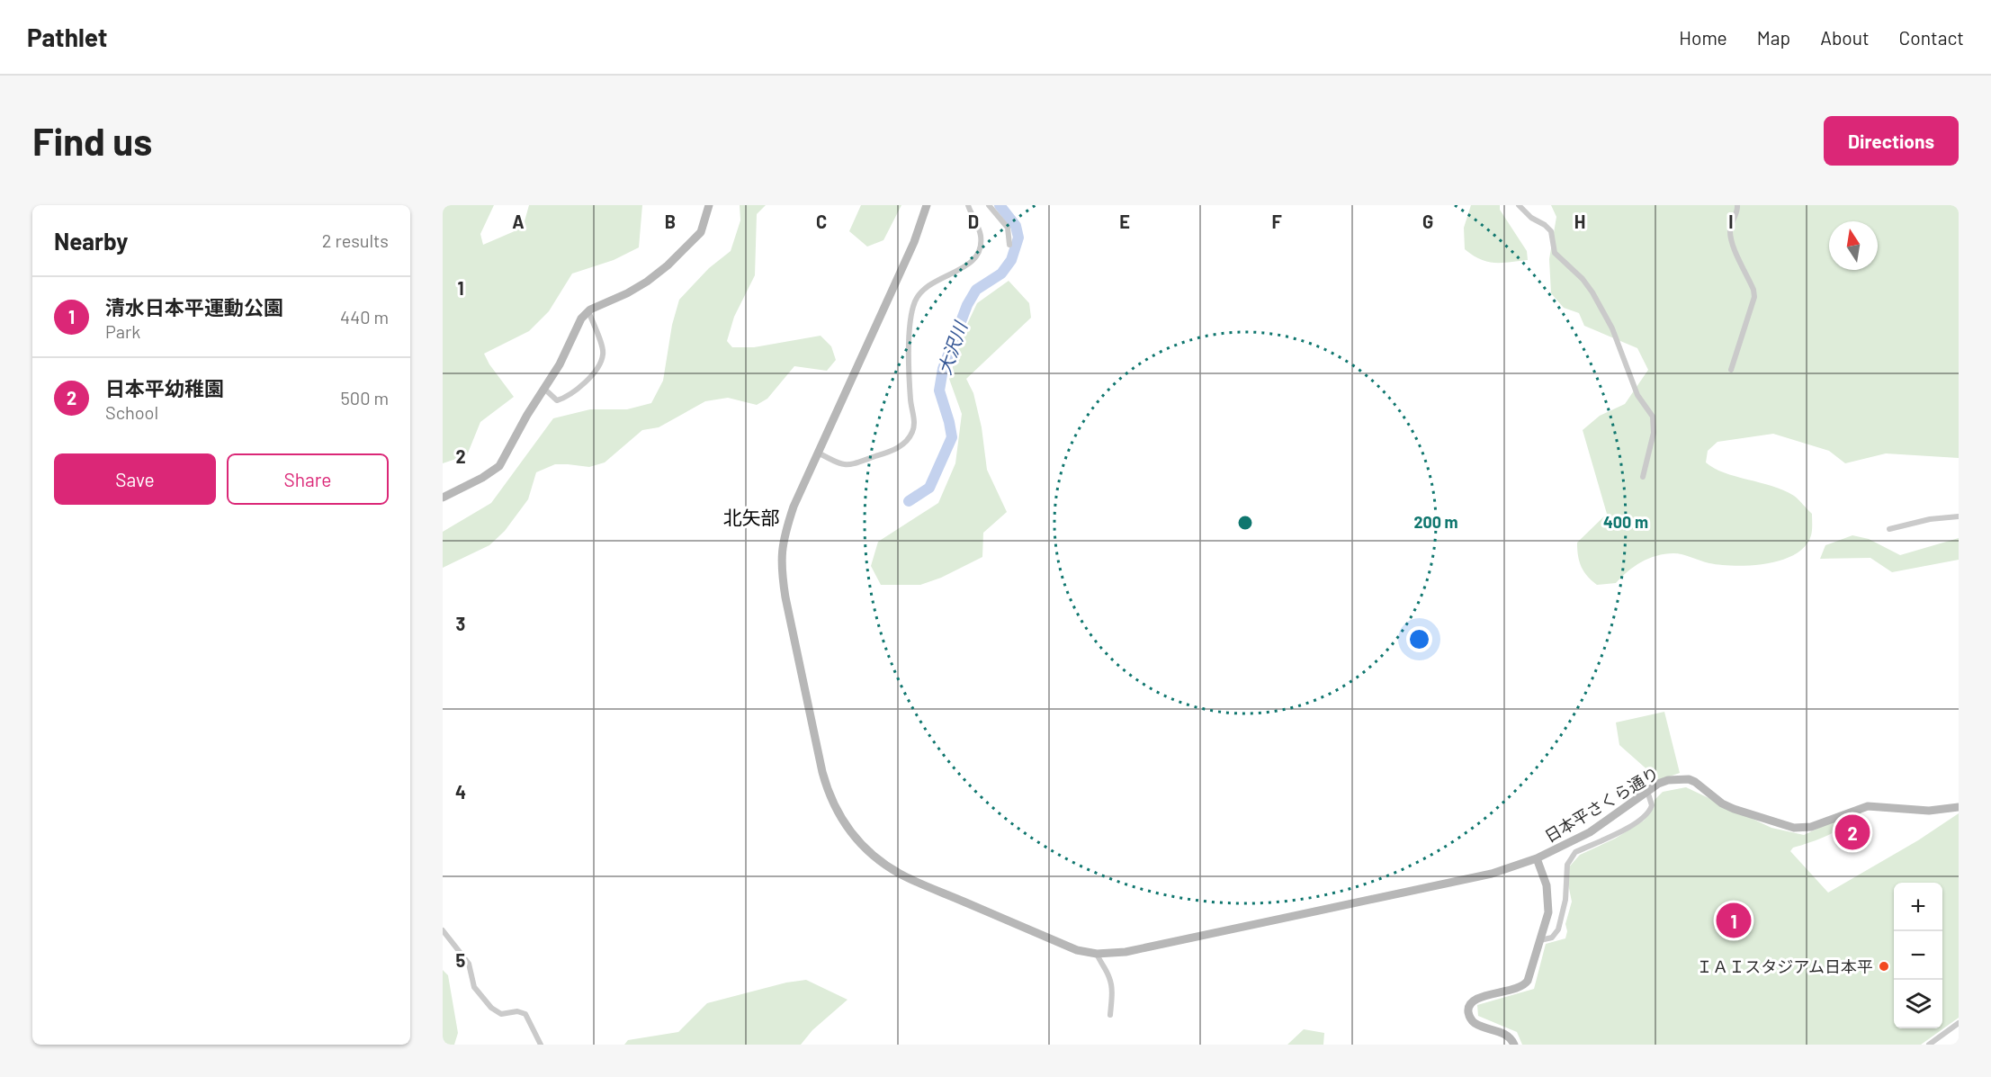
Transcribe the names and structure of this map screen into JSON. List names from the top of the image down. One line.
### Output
{"streets":{"street":["日本平さくら通り"]},"districts":["北矢部"],"water":["大沢川"],"places":["ＩＡＩスタジアム日本平"],"north":"top","page":{"header":"Pathlet","nav":["Home","Map","About","Contact"],"buttons":["Directions",["Save","Share"]],"title":"Find us","heading":["Nearby","2 results"],"list":[{"mark":"1","name":"清水日本平運動公園","note":"Park","value":"440 m"},{"mark":"2","name":"日本平幼稚園","note":"School","value":"500 m"}],"pins":["2","1"],"map_buttons":["+","−"]},"grid":{"columns":["A","B","C","D","E","F","G","H","I"],"rows":["1","2","3","4","5"]},"rings":["200 m","400 m"]}
